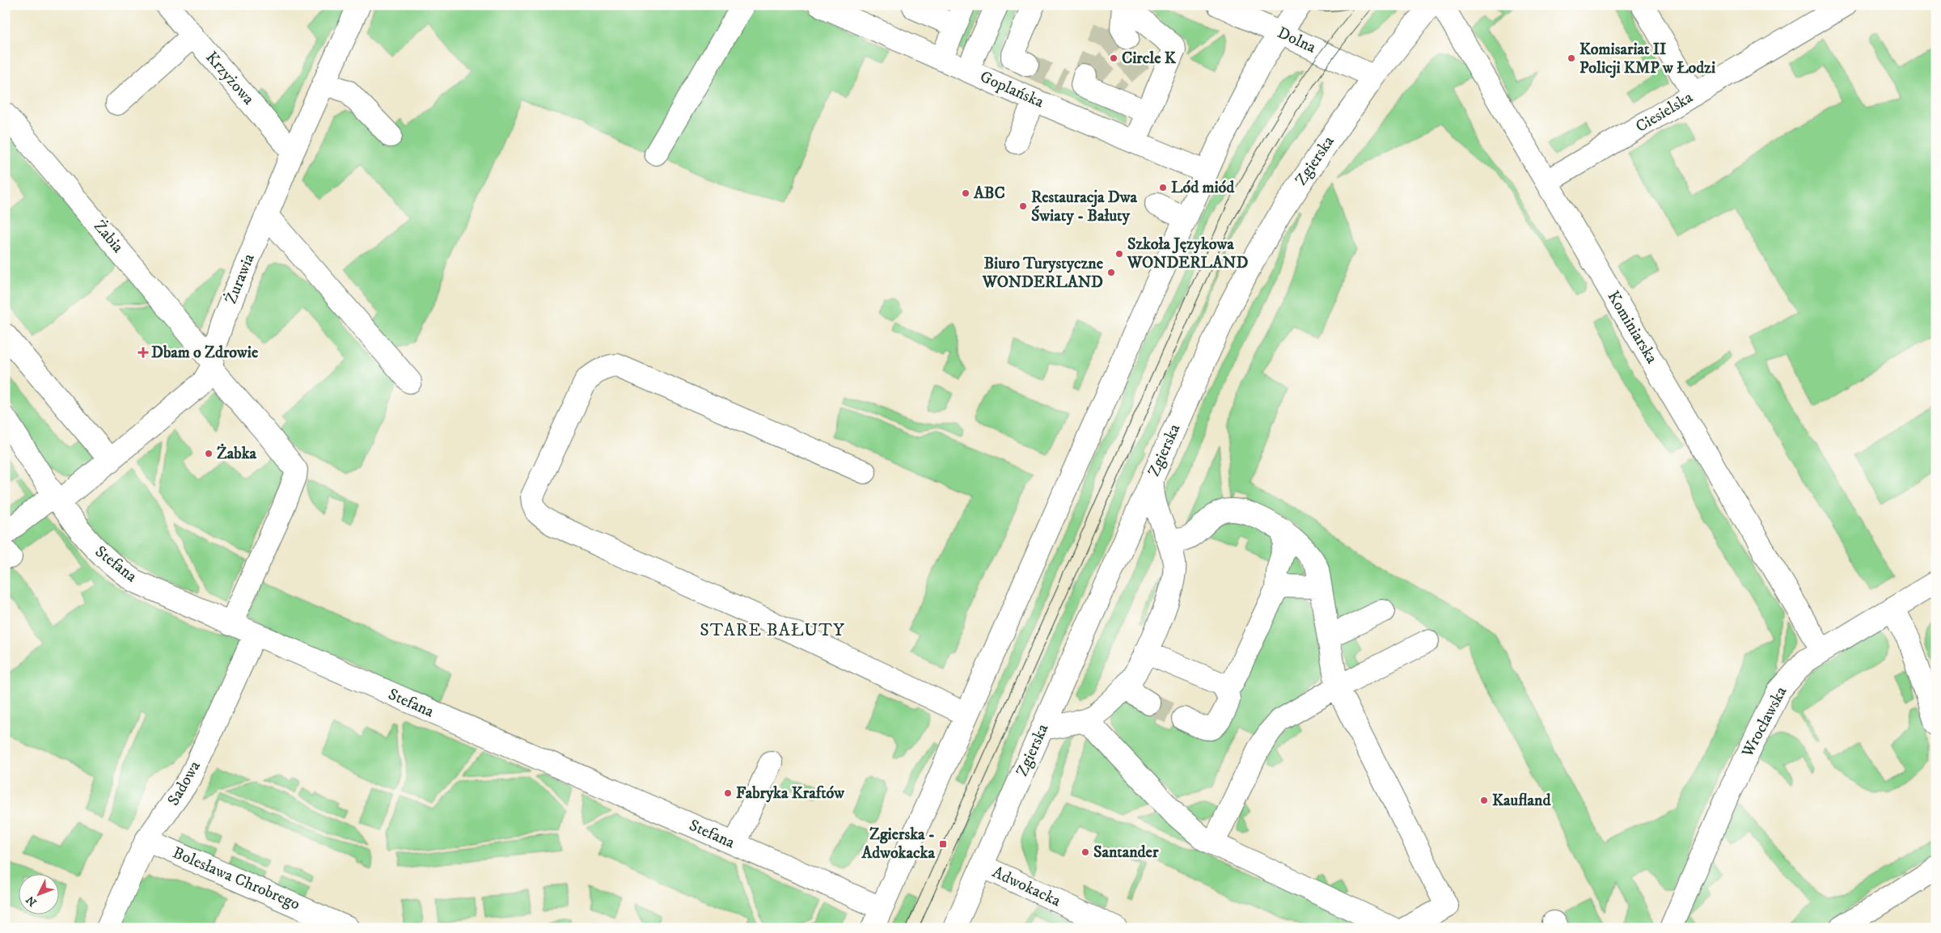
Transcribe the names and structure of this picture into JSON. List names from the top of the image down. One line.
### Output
{"streets":{"street":["Dolna","Krzyżowa","Goplańska","Ciesielska","Zgierska","Żabia","Żurawia","Kominiarska","Stefana","Wrocławska","Sadowa","Bolesława Chrobrego","Adwokacka"]},"crossings":[["Dolna","Zgierska"],["Krzyżowa","Żurawia"],["Ciesielska","Kominiarska"],["Zgierska","Adwokacka"],["Żabia","Żurawia"],["Żabia","Stefana"],["Żurawia","Stefana"],["Kominiarska","Wrocławska"],["Stefana","Sadowa"],["Sadowa","Bolesława Chrobrego"]],"districts":["STARE BAŁUTY"],"places":{"other":["Circle K","Komisariat II Policji KMP w Łodzi","Lód miód","ABC","Restauracja Dwa Światy - Bałuty","Szkoła Językowa WONDERLAND","Biuro Turystyczne WONDERLAND","Żabka","Fabryka Kraftów","Kaufland","Santander"],"health":["Dbam o Zdrowie"],"transit":["Zgierska - Adwokacka"]},"north":"bottom left"}
